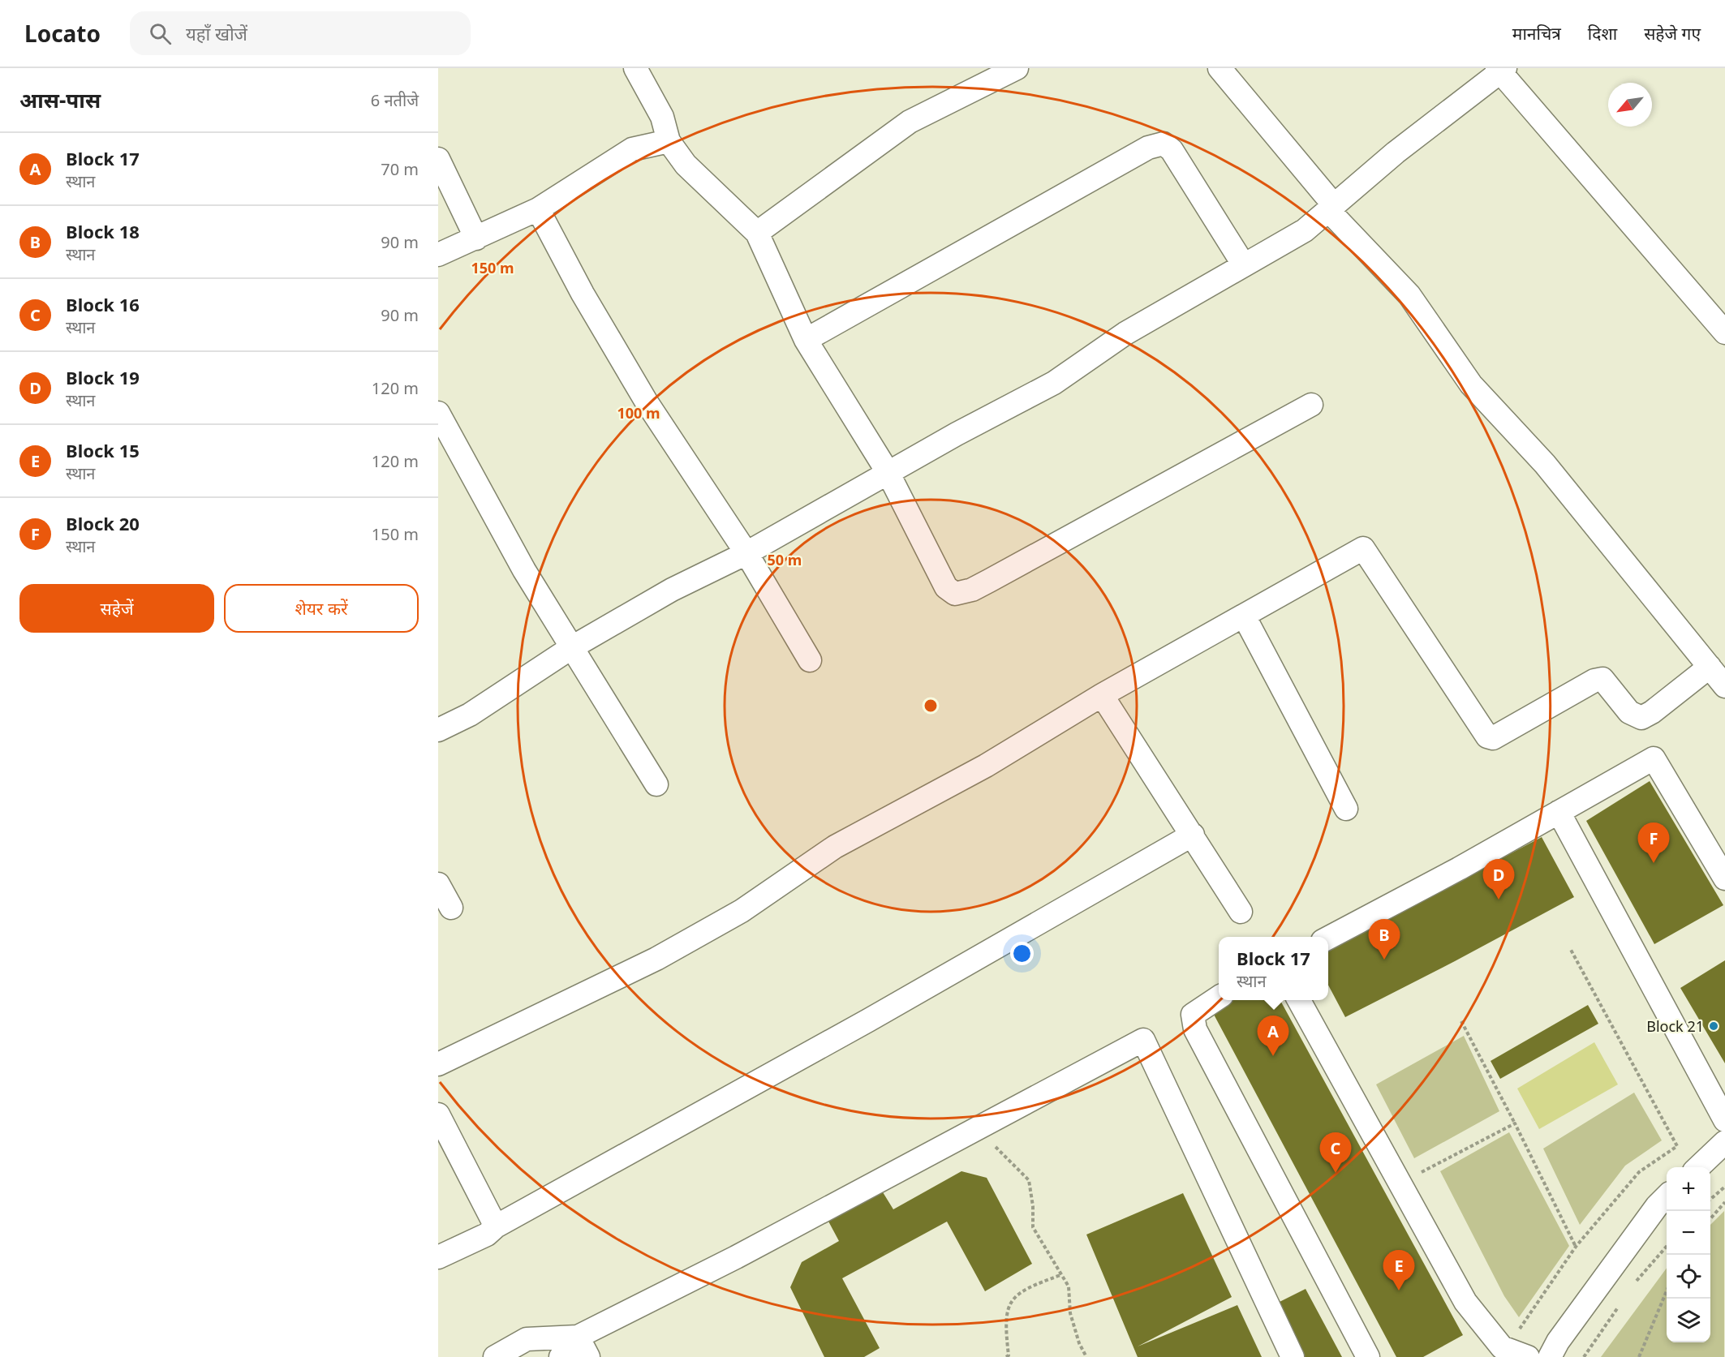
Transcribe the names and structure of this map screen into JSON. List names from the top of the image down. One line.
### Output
{"places":["Block 21"],"north":"bottom left","page":{"header":"Locato","search":"यहाँ खोजें","nav":["मानचित्र","दिशा","सहेजे गए"],"heading":["आस-पास","6 नतीजे"],"list":[{"mark":"A","name":"Block 17","note":"स्थान","value":"70 m"},{"mark":"B","name":"Block 18","note":"स्थान","value":"90 m"},{"mark":"C","name":"Block 16","note":"स्थान","value":"90 m"},{"mark":"D","name":"Block 19","note":"स्थान","value":"120 m"},{"mark":"E","name":"Block 15","note":"स्थान","value":"120 m"},{"mark":"F","name":"Block 20","note":"स्थान","value":"150 m"}],"buttons":["सहेजें","शेयर करें"],"pins":["F","D","B","A","C","E"],"popup":["Block 17","स्थान"],"map_buttons":["+","−"]},"rings":["150 m","100 m","50 m"]}
